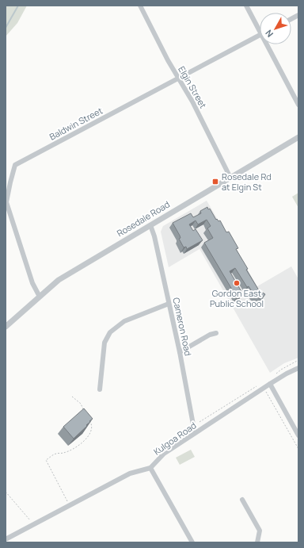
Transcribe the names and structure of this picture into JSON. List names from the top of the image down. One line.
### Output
{"streets":{"street":["Elgin Street","Baldwin Street","Rosedale Road","Cameron Road","Kulgoa Road"]},"crossings":[["Elgin Street","Baldwin Street"],["Elgin Street","Rosedale Road"],["Baldwin Street","Rosedale Road"],["Rosedale Road","Cameron Road"],["Cameron Road","Kulgoa Road"]],"places":{"transit":["Rosedale Rd at Elgin St"],"other":["Gordon East Public School"]},"north":"bottom left"}
